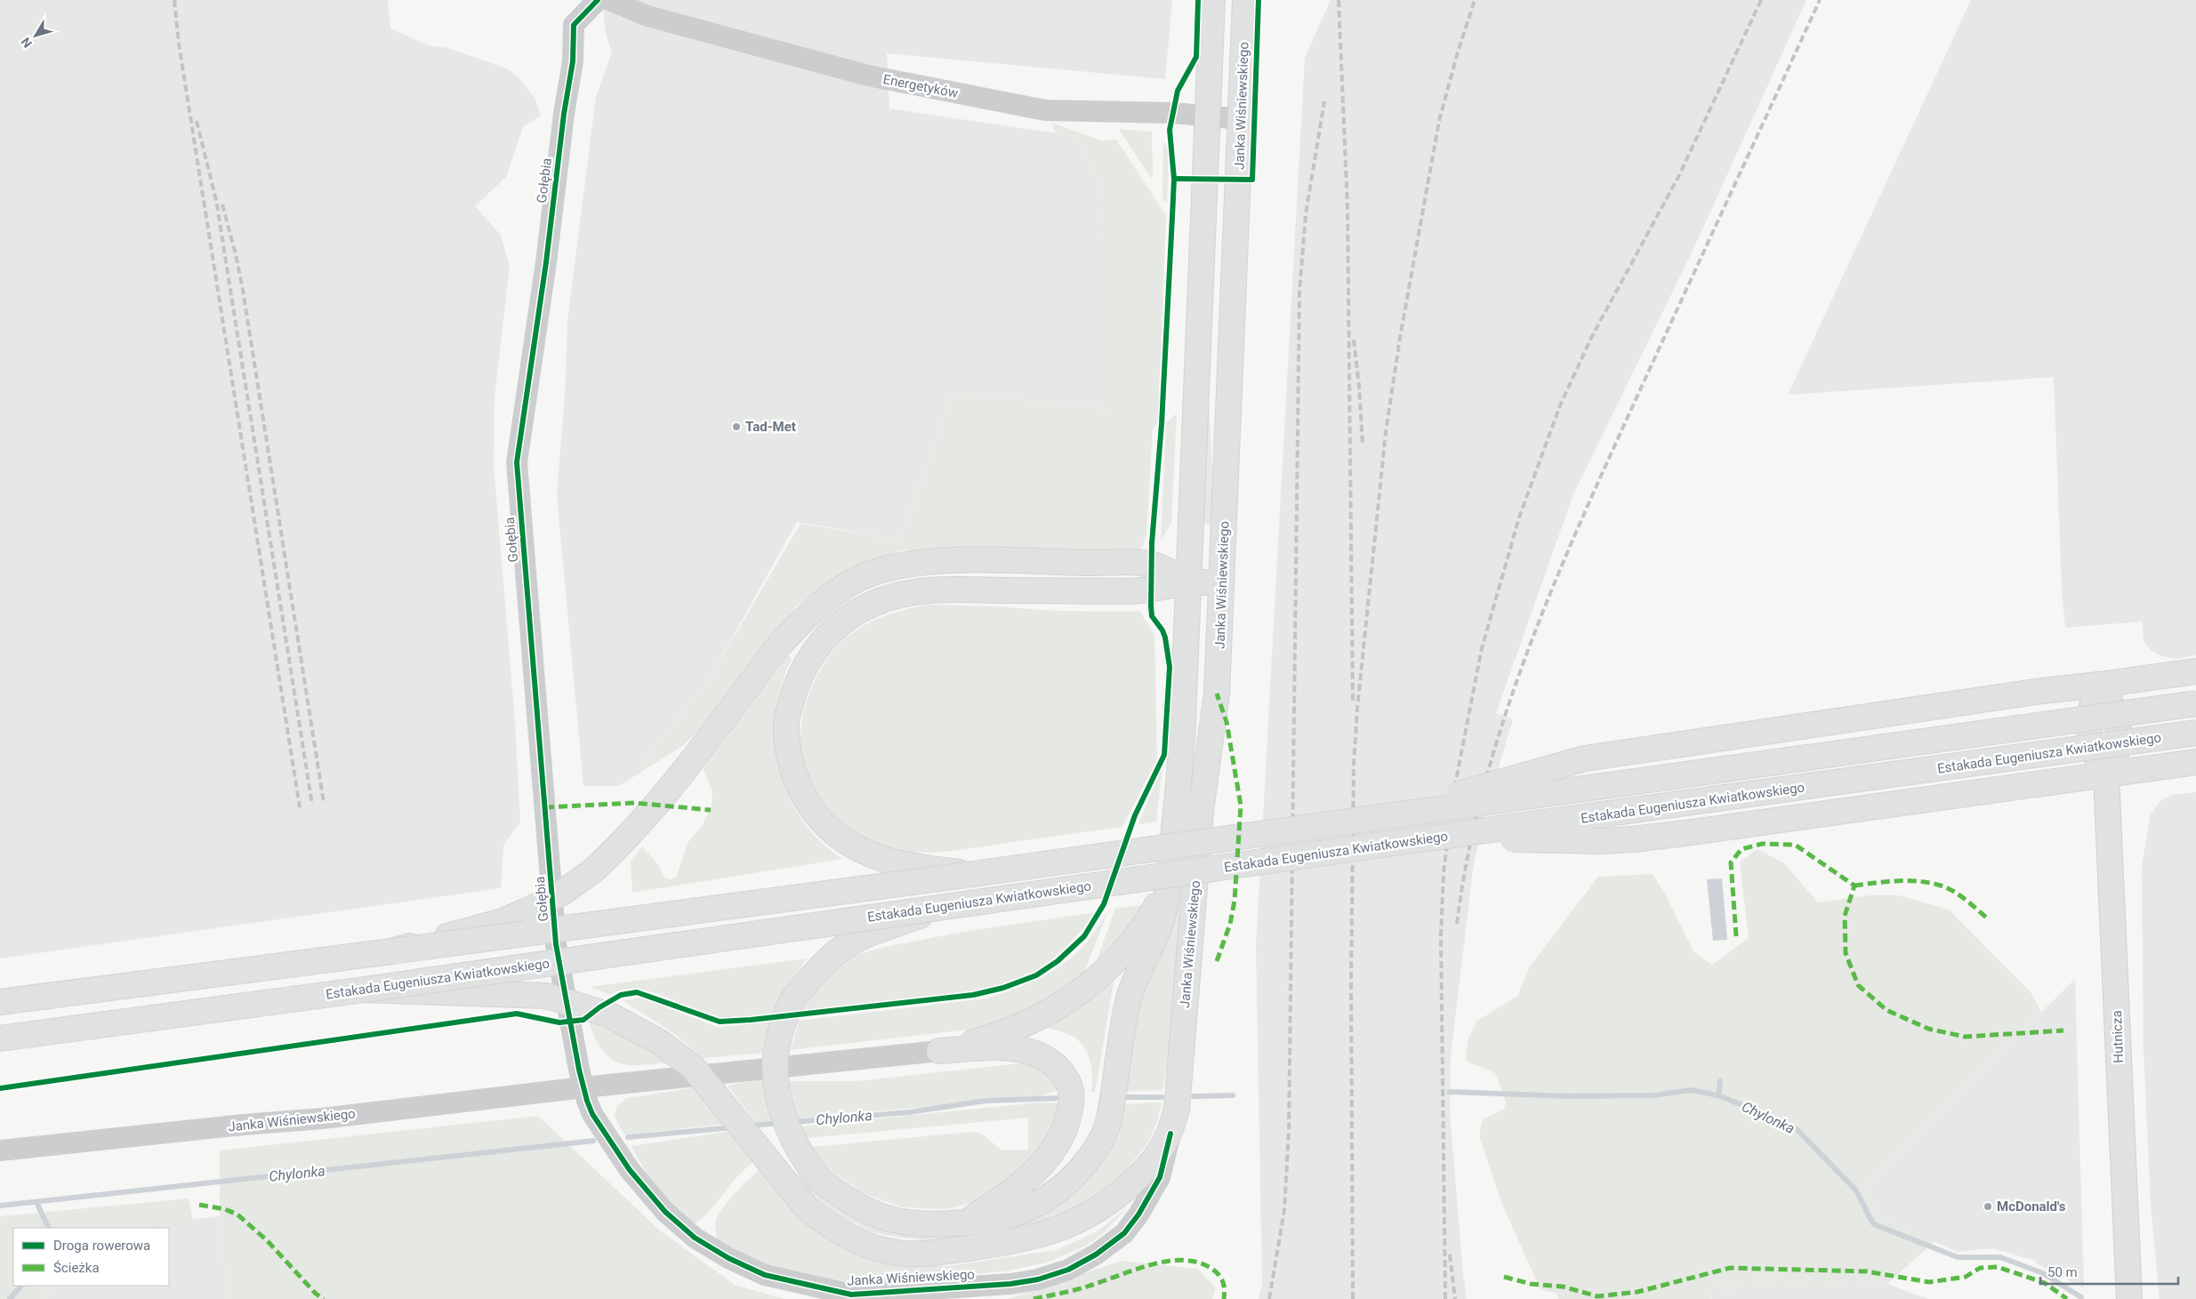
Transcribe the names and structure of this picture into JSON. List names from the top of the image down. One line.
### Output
{"streets":{"main road":["Janka Wiśniewskiego","Estakada Eugeniusza Kwiatkowskiego","Hutnicza"],"street":["Energetyków","Gołębia"]},"crossings":[["Energetyków","Janka Wiśniewskiego"],["Janka Wiśniewskiego","Gołębia"]],"water":["Chylonka"],"places":["Tad-Met","McDonald's"],"legend":["Droga rowerowa","Ścieżka"],"scale_bar":"50 m","north":"bottom left"}
